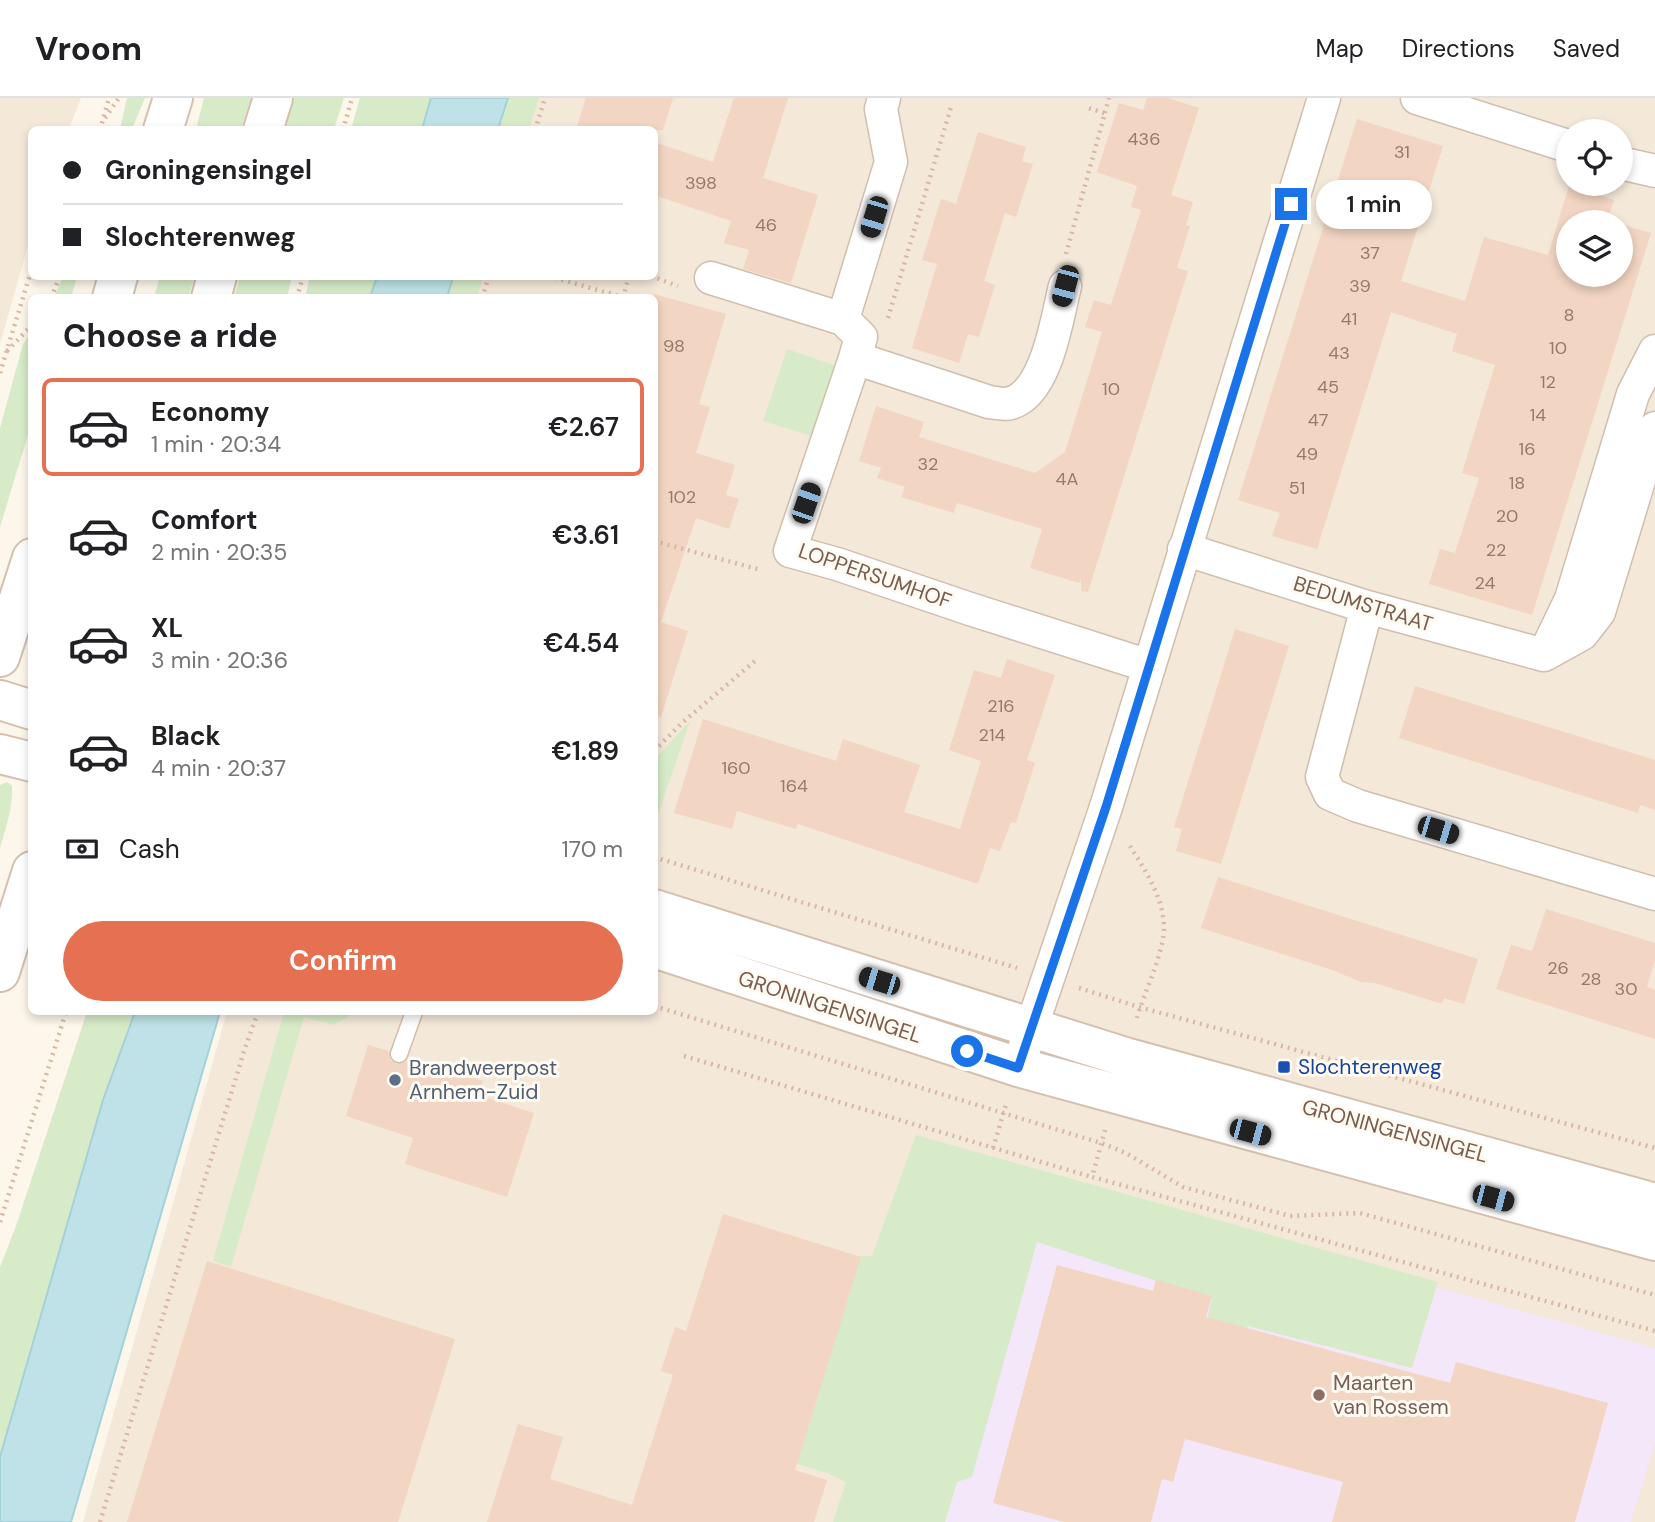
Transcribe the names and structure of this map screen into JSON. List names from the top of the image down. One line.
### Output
{"streets":{"street":["LOPPERSUMHOF","BEDUMSTRAAT","GRONINGENSINGEL"]},"places":{"transit":["Slochterenweg"],"other":["Brandweerpost Arnhem-Zuid","Maarten van Rossem"]},"house_numbers":["436","31","398","46","37","39","8","41","98","10","43","12","45","10","14","47","16","49","32","4A","18","51","102","20","22","24","216","214","160","164","26","28","30"],"page":{"header":"Vroom","nav":["Map","Directions","Saved"],"banner":["Groningensingel","Slochterenweg"],"bubble":"1 min","heading":"Choose a ride","list":[{"name":"Economy","note":"1 min · 20:34","value":"€2.67"},{"name":"Comfort","note":"2 min · 20:35","value":"€3.61"},{"name":"XL","note":"3 min · 20:36","value":"€4.54"},{"name":"Black","note":"4 min · 20:37","value":"€1.89"}],"pay":["Cash","170 m"],"buttons":"Confirm"}}
